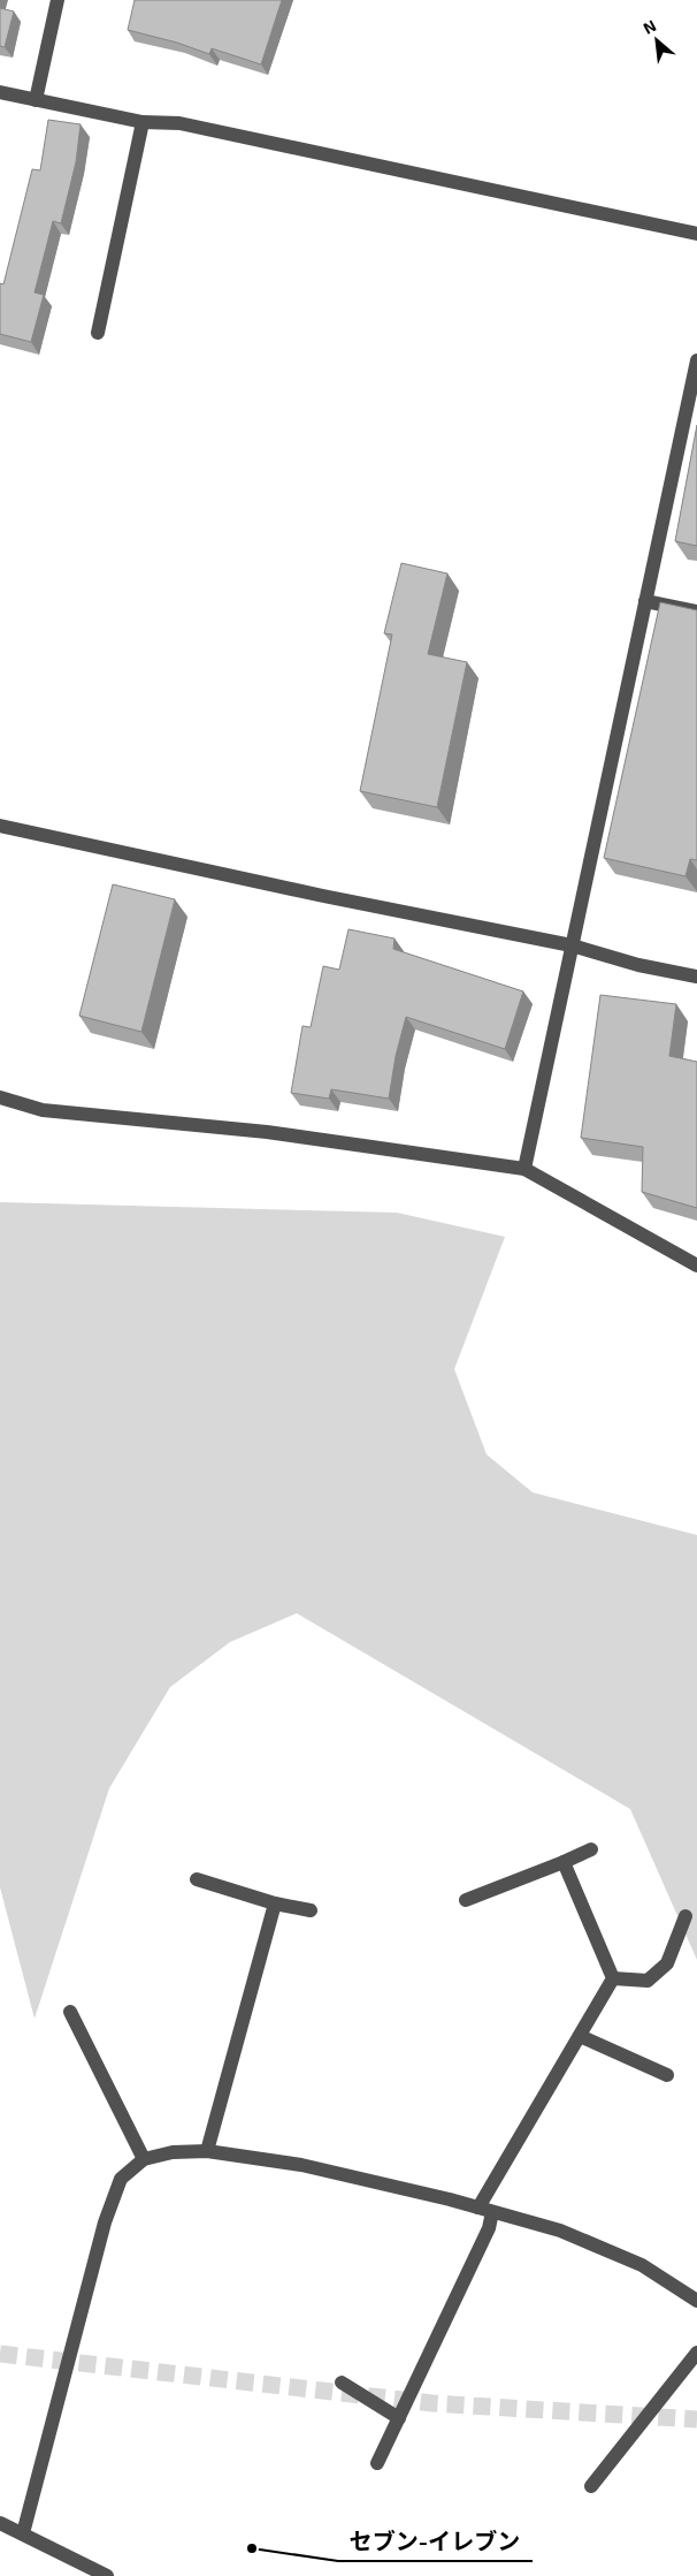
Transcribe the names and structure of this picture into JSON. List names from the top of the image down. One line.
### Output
{"places":["セブン-イレブン"],"north":"top left"}
